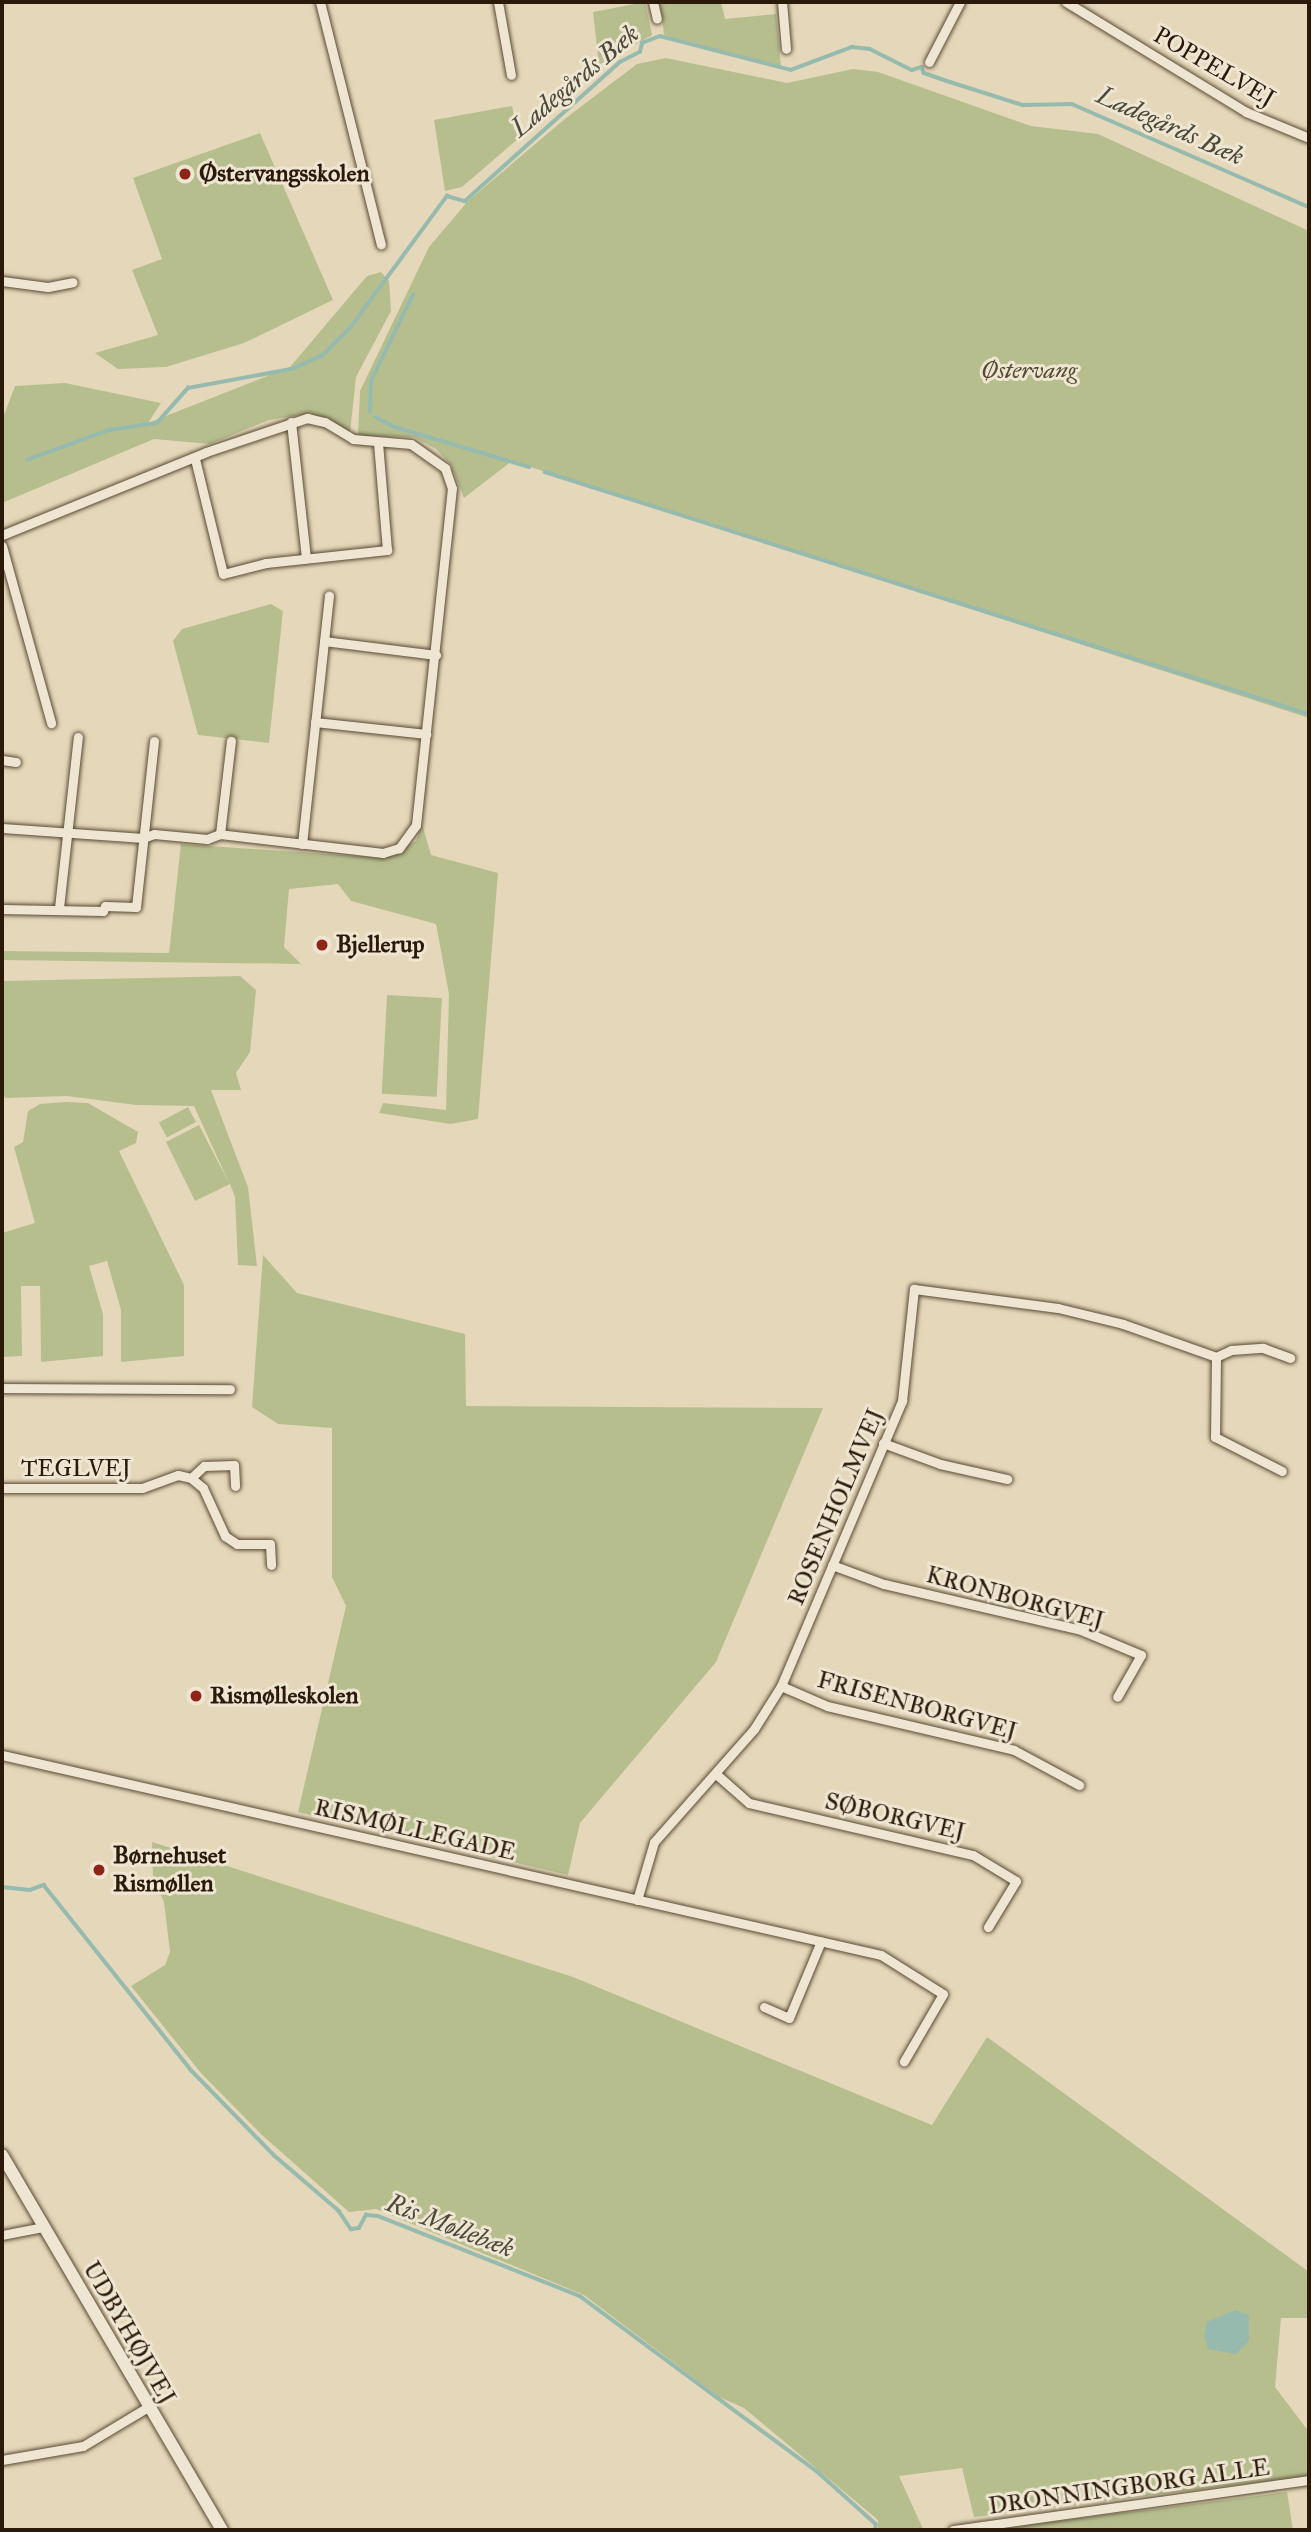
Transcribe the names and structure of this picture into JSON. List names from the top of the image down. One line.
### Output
{"streets":{"street":["POPPELVEJ","TEGLVEJ","ROSENHOLMVEJ","KRONBORGVEJ","FRISENBORGVEJ","SØBORGVEJ","RISMØLLEGADE","UDBYHØJVEJ","DRONNINGBORG ALLE"]},"crossings":[["ROSENHOLMVEJ","KRONBORGVEJ"],["ROSENHOLMVEJ","FRISENBORGVEJ"],["ROSENHOLMVEJ","SØBORGVEJ"],["ROSENHOLMVEJ","RISMØLLEGADE"]],"water":["Ladegårds Bæk","Ris Møllebæk"],"parks":["Østervang"],"places":["Østervangsskolen","Bjellerup","Rismølleskolen","Børnehuset Rismøllen"]}
